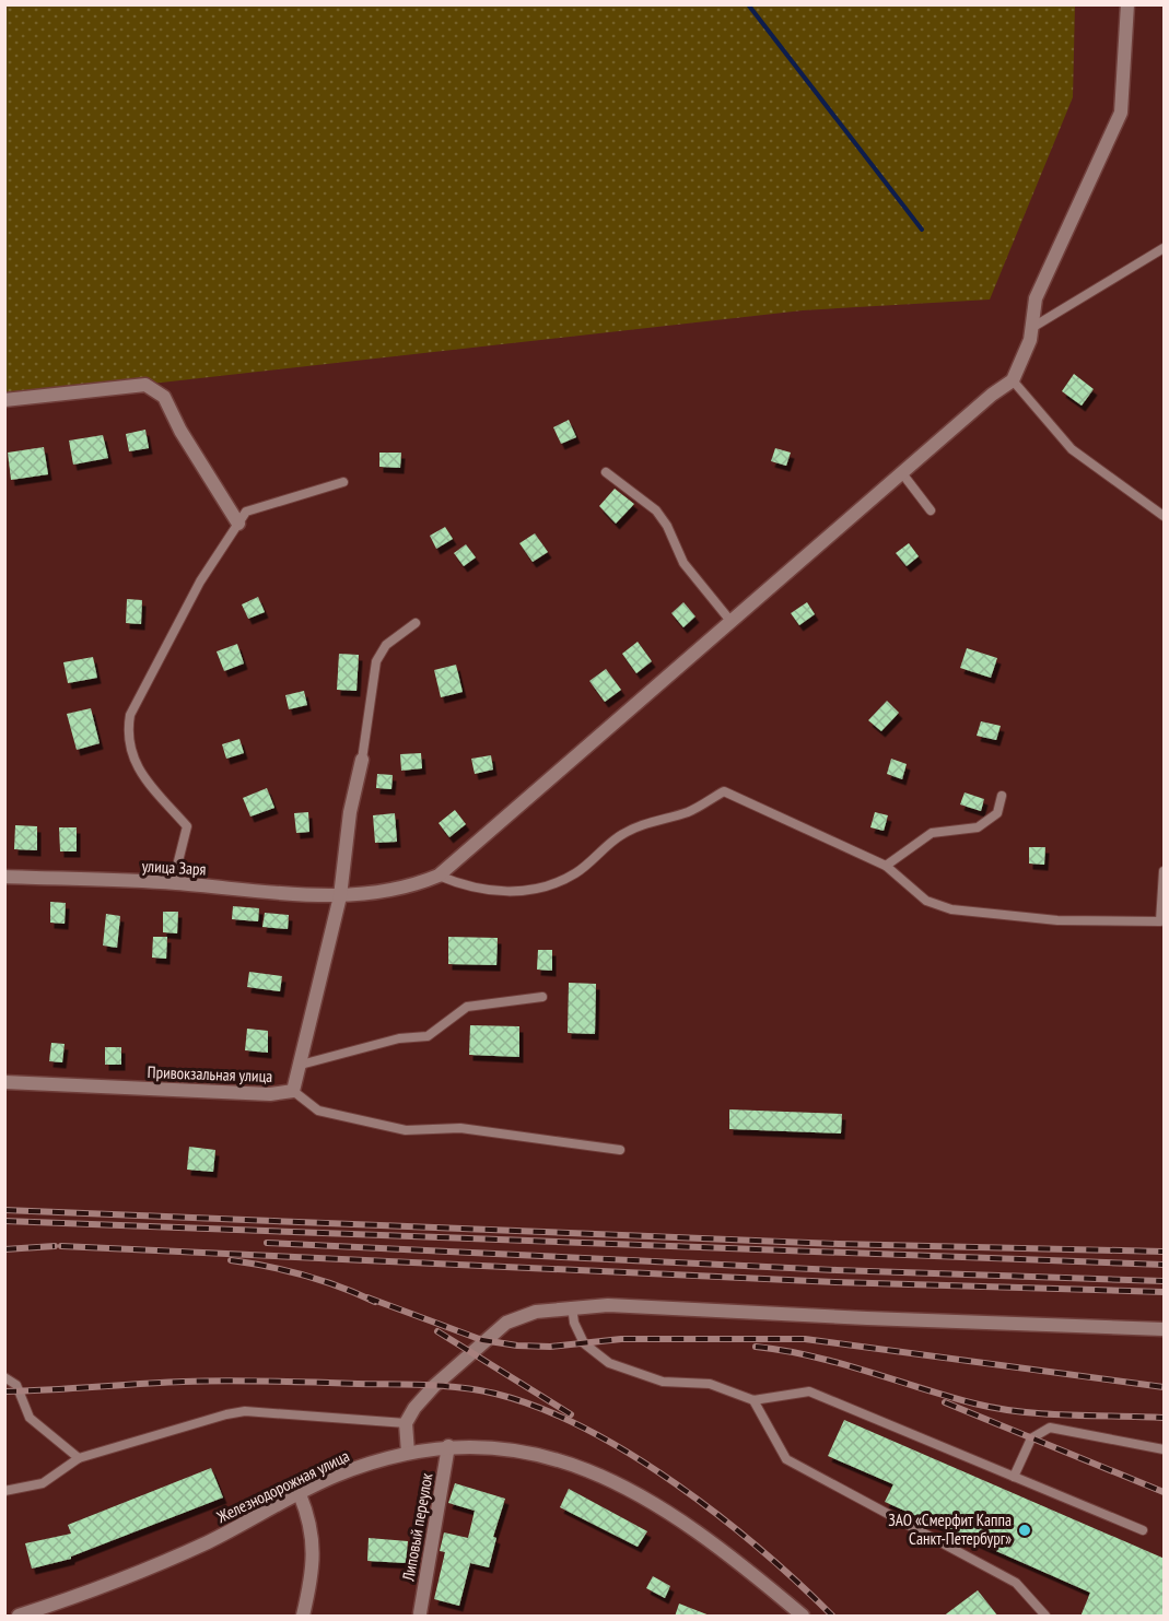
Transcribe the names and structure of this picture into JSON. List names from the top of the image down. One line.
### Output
{"streets":{"street":["улица Заря","Привокзальная улица","Железнодорожная улица","Липовый переулок"]},"crossings":[["улица Заря","Привокзальная улица"],["Железнодорожная улица","Липовый переулок"]],"places":["ЗАО «Смерфит Каппа Санкт-Петербург»"]}
